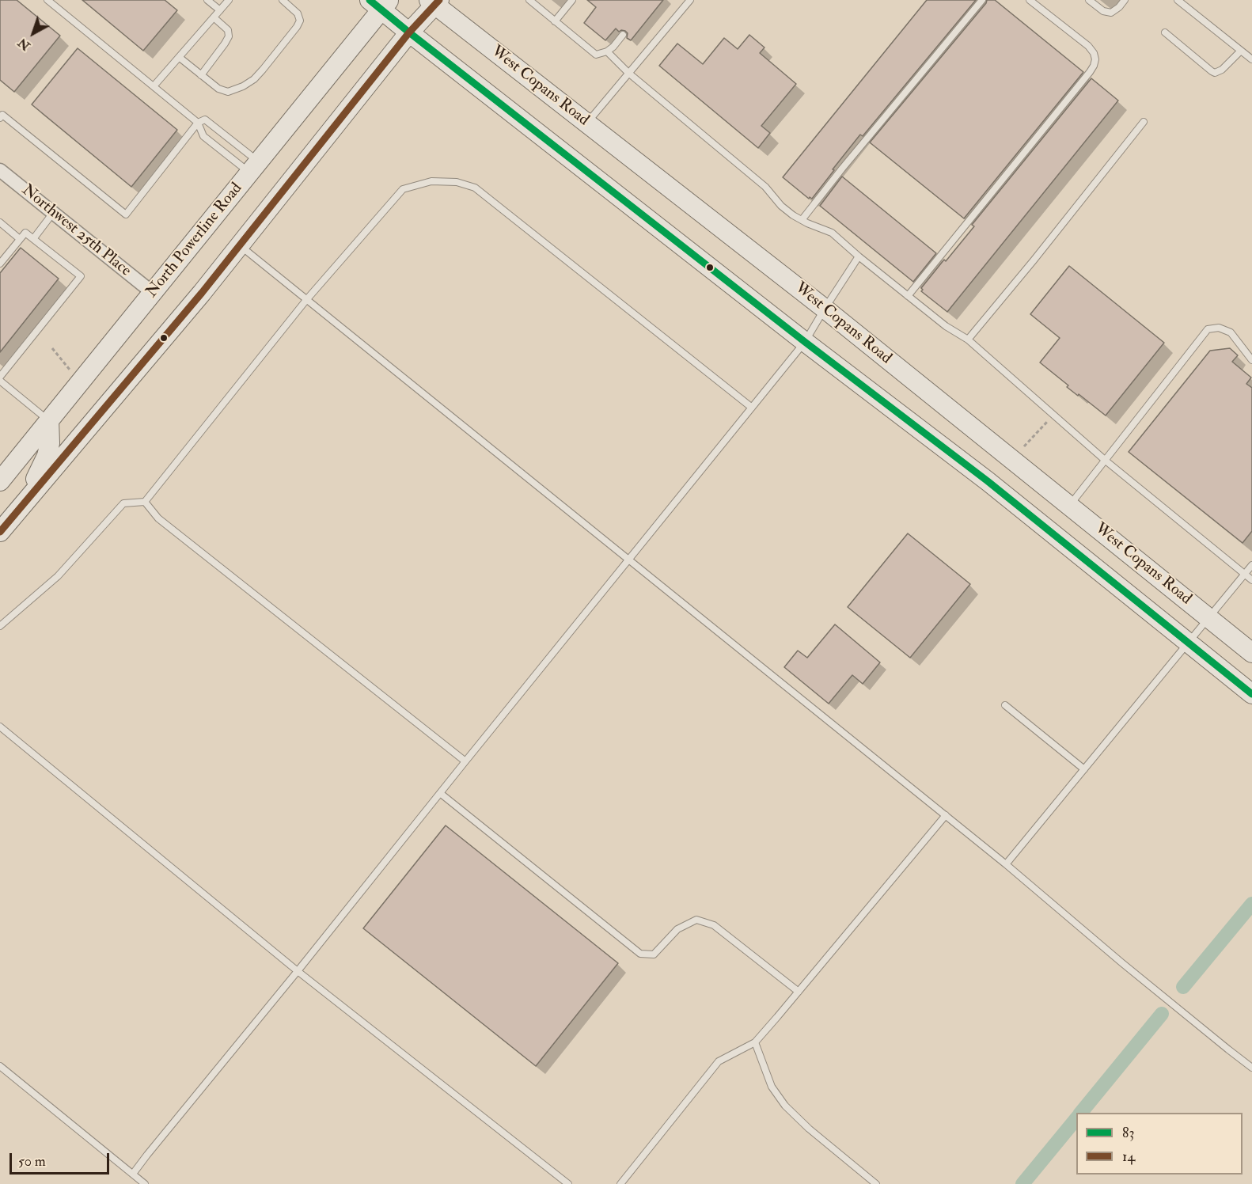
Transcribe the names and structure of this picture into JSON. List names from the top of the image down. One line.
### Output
{"streets":{"main road":["West Copans Road","North Powerline Road"],"street":["Northwest 25th Place"]},"crossings":[["West Copans Road","North Powerline Road"],["Northwest 25th Place","North Powerline Road"]],"lines":["transit line 83","transit line 14"],"legend":["83","14"],"scale_bar":"50 m","north":"bottom left"}
